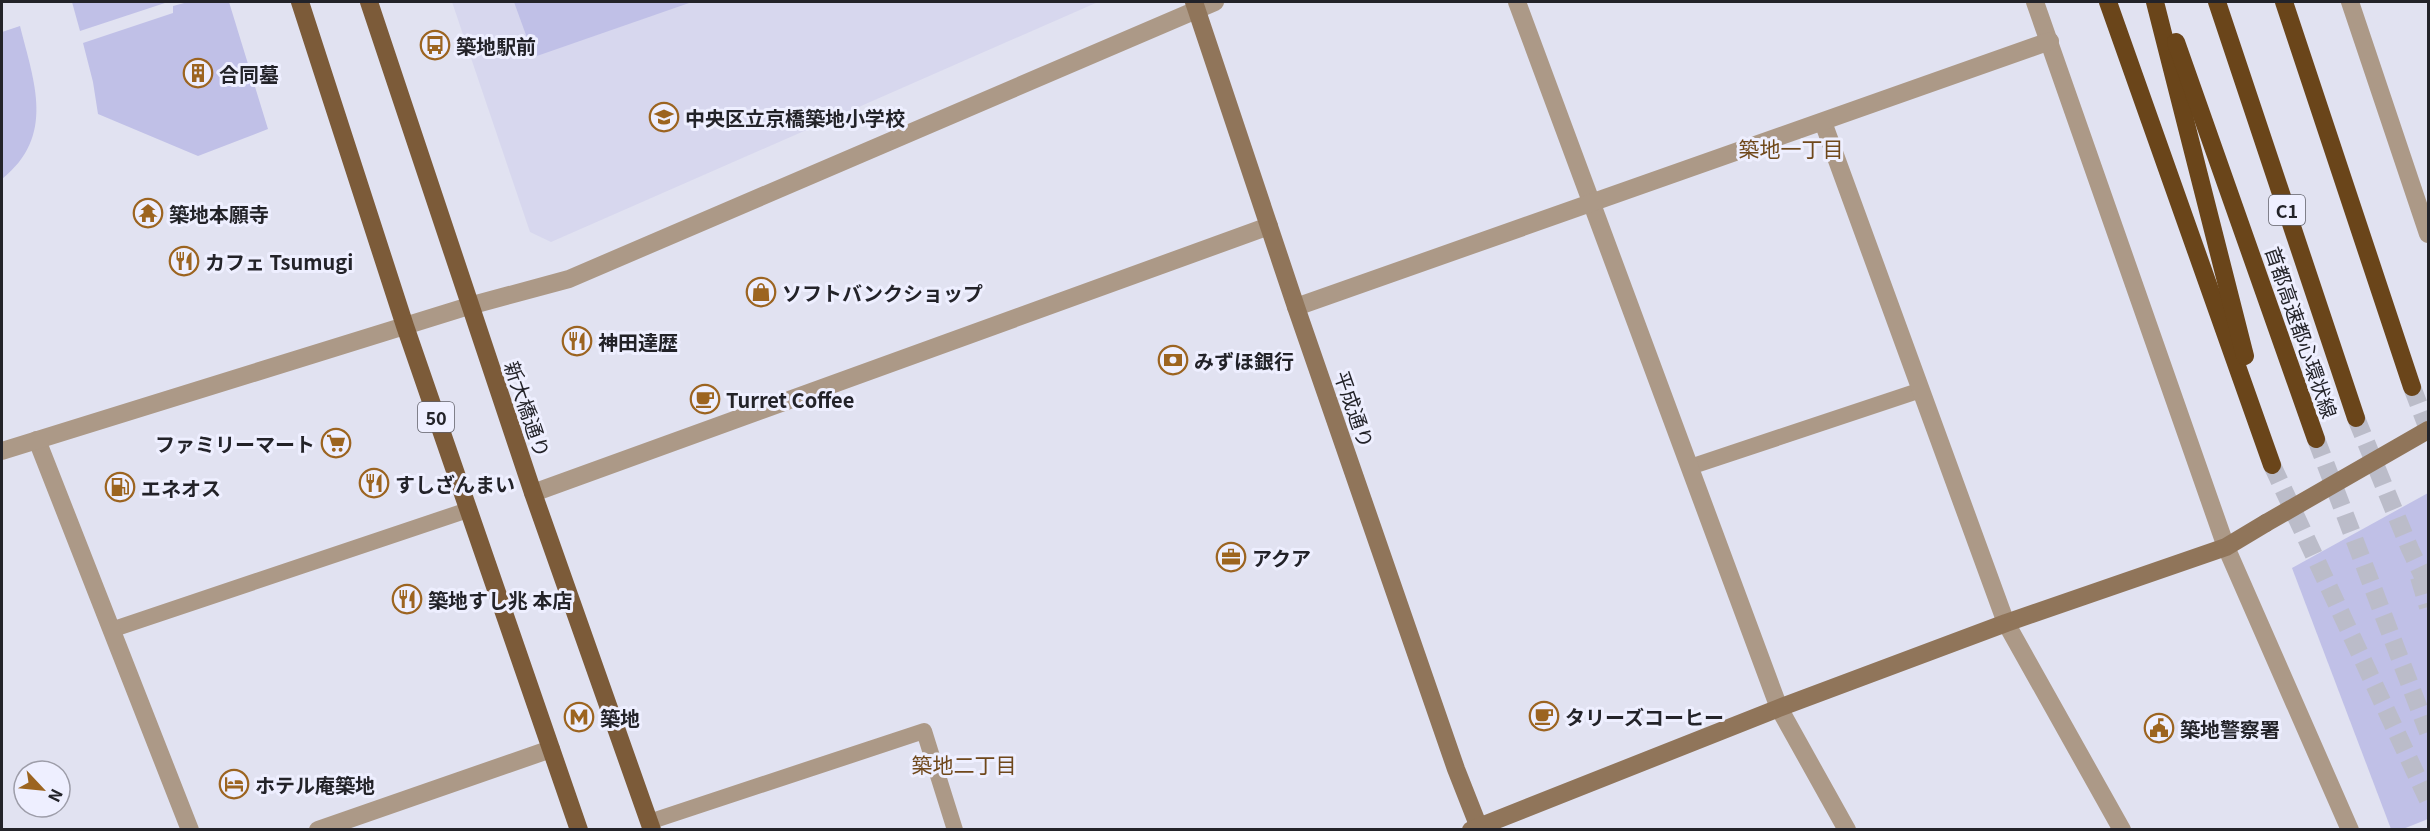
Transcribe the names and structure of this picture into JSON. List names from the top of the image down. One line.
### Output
{"streets":{"highway":["C1","首都高速都心環状線"],"main road":["新大橋通り","50"],"street":["平成通り"]},"districts":["築地一丁目","築地二丁目"],"places":{"bus stop":["築地駅前"],"building":["合同墓"],"school or university":["中央区立京橋築地小学校"],"temple":["築地本願寺"],"restaurant":["カフェ Tsumugi","神田達歴","すしざんまい","築地すし兆 本店"],"shop":["ソフトバンクショップ"],"bank":["みずほ銀行"],"cafe":["Turret Coffee","タリーズコーヒー"],"supermarket":["ファミリーマート"],"fuel station":["エネオス"],"office":["アクア"],"metro station":["築地"],"public building":["築地警察署"],"hotel":["ホテル庵築地"]},"north":"bottom right"}
